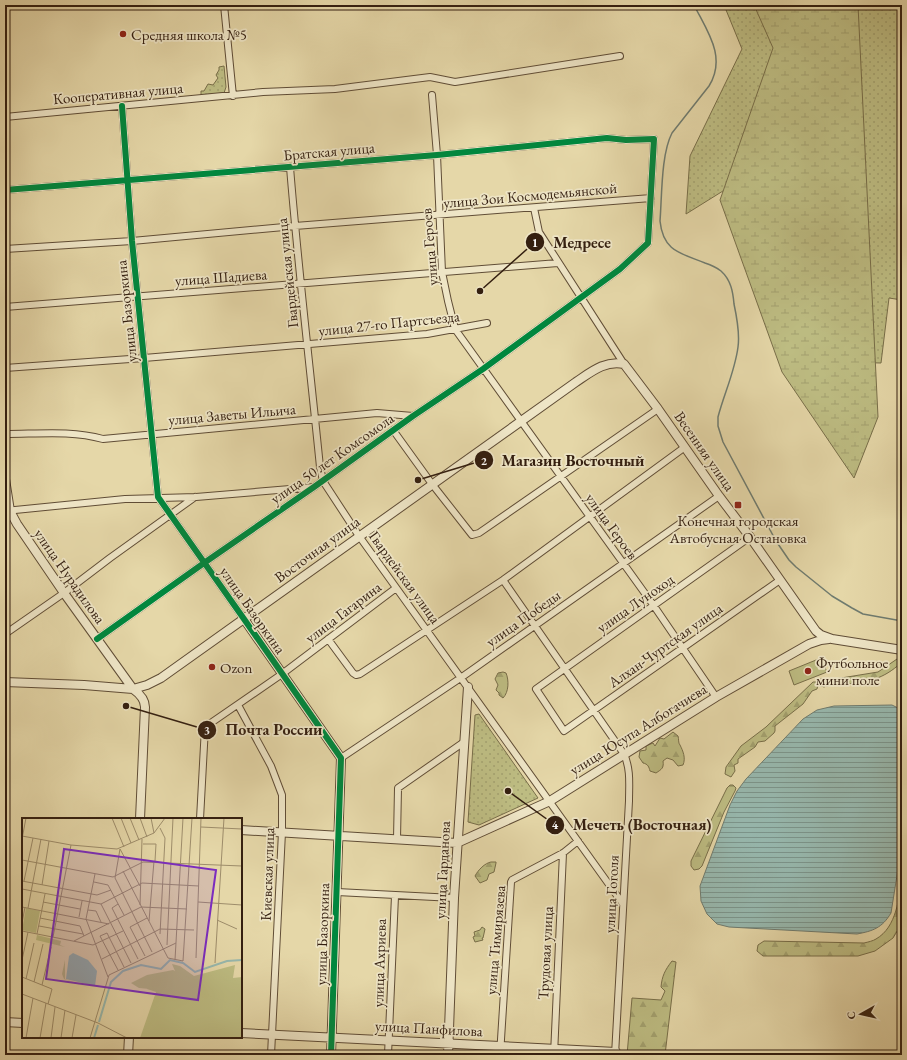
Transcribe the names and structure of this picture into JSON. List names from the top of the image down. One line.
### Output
{"streets":{"street":["Кооперативная улица","Братская улица","улица Зои Космодемьянской","улица Героев","Гвардейская улица","улица Шадиева","улица Базоркина","улица 27-го Партсъезда","улица Заветы Ильича","Весенняя улица","улица 50 лет Комсомола","Восточная улица","улица Нурадилова","улица Луноход","улица Гагарина","улица Победы","Алхан-Чуртская улица","улица Юсупа Албогачиева","улица Гарданова","Киевская улица","улица Гоголя","улица Тимирязева","Трудовая улица","улица Ахриева","улица Панфилова"]},"crossings":[["Кооперативная улица","улица Базоркина"],["Братская улица","улица Героев"],["Братская улица","Гвардейская улица"],["Братская улица","улица Базоркина"],["Братская улица","улица 50 лет Комсомола"],["улица Зои Космодемьянской","улица Героев"],["улица Зои Космодемьянской","Гвардейская улица"],["улица Зои Космодемьянской","улица Базоркина"],["улица Зои Космодемьянской","Весенняя улица"],["улица Зои Космодемьянской","улица 50 лет Комсомола"],["улица Героев","улица Шадиева"],["улица Героев","улица 27-го Партсъезда"],["улица Героев","улица 50 лет Комсомола"],["улица Героев","Восточная улица"],["улица Героев","улица Луноход"],["улица Героев","улица Победы"],["улица Героев","Алхан-Чуртская улица"],["улица Героев","улица Юсупа Албогачиева"],["Гвардейская улица","улица Шадиева"],["Гвардейская улица","улица 27-го Партсъезда"],["Гвардейская улица","улица Заветы Ильича"],["Гвардейская улица","улица 50 лет Комсомола"],["Гвардейская улица","Восточная улица"],["Гвардейская улица","улица Гагарина"],["Гвардейская улица","улица Победы"],["Гвардейская улица","улица Юсупа Албогачиева"],["Гвардейская улица","улица Гарданова"],["Гвардейская улица","улица Гоголя"],["Гвардейская улица","улица Тимирязева"],["улица Шадиева","улица Базоркина"],["улица Шадиева","Весенняя улица"],["улица Базоркина","улица 27-го Партсъезда"],["улица Базоркина","улица Заветы Ильича"],["улица Базоркина","улица 50 лет Комсомола"],["улица Базоркина","Восточная улица"],["улица Базоркина","улица Гагарина"],["улица Базоркина","улица Победы"],["улица Базоркина","улица Панфилова"],["улица Заветы Ильича","улица 50 лет Комсомола"],["Весенняя улица","улица 50 лет Комсомола"],["Весенняя улица","Восточная улица"],["Весенняя улица","улица Луноход"],["Весенняя улица","улица Победы"],["Весенняя улица","Алхан-Чуртская улица"],["Весенняя улица","улица Юсупа Албогачиева"],["улица 50 лет Комсомола","улица Нурадилова"],["Восточная улица","улица Нурадилова"],["улица Луноход","Алхан-Чуртская улица"],["улица Луноход","улица Гоголя"],["улица Гагарина","Киевская улица"],["улица Победы","улица Гоголя"],["Алхан-Чуртская улица","улица Гоголя"],["улица Юсупа Албогачиева","улица Гарданова"],["улица Юсупа Албогачиева","улица Гоголя"],["улица Гарданова","улица Панфилова"],["Киевская улица","улица Панфилова"],["улица Гоголя","улица Панфилова"],["улица Тимирязева","Трудовая улица"],["улица Тимирязева","улица Панфилова"],["Трудовая улица","улица Панфилова"],["улица Ахриева","улица Панфилова"]],"places":{"other":["Средняя школа №5","Медресе","Магазин Восточный","Ozon","Футбольное мини поле","Почта России","Мечеть (Восточная)"],"transit":["Конечная городская Автобусная Остановка"]},"north":"left"}
